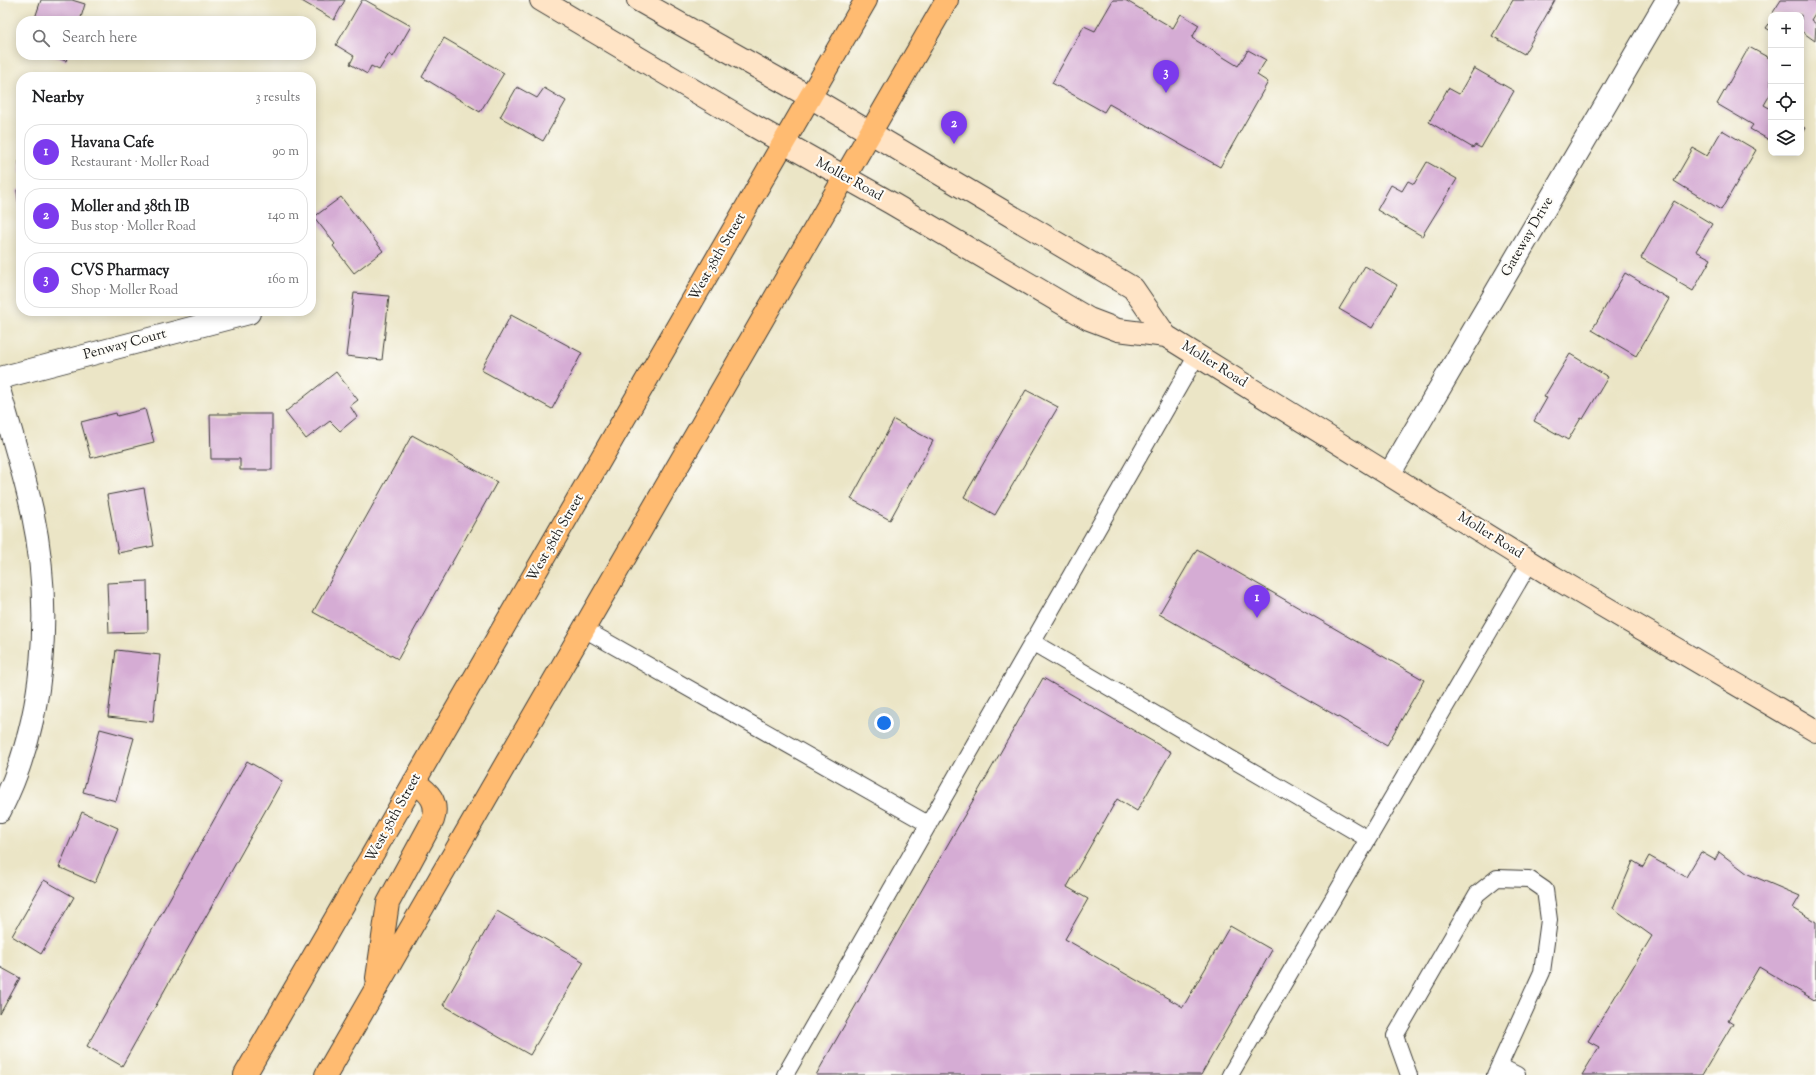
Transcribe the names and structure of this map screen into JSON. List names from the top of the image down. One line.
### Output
{"streets":{"main road":["Moller Road","West 38th Street"],"street":["Gateway Drive","Penway Court"]},"crossings":[["Moller Road","Gateway Drive"],["Moller Road","West 38th Street"]],"page":{"map_buttons":["+","−"],"search":"Search here","pins":["3","2","1"],"heading":["Nearby","3 results"],"list":[{"mark":"1","name":"Havana Cafe","note":"Restaurant · Moller Road","value":"90 m"},{"mark":"2","name":"Moller and 38th IB","note":"Bus stop · Moller Road","value":"140 m"},{"mark":"3","name":"CVS Pharmacy","note":"Shop · Moller Road","value":"160 m"}]}}
